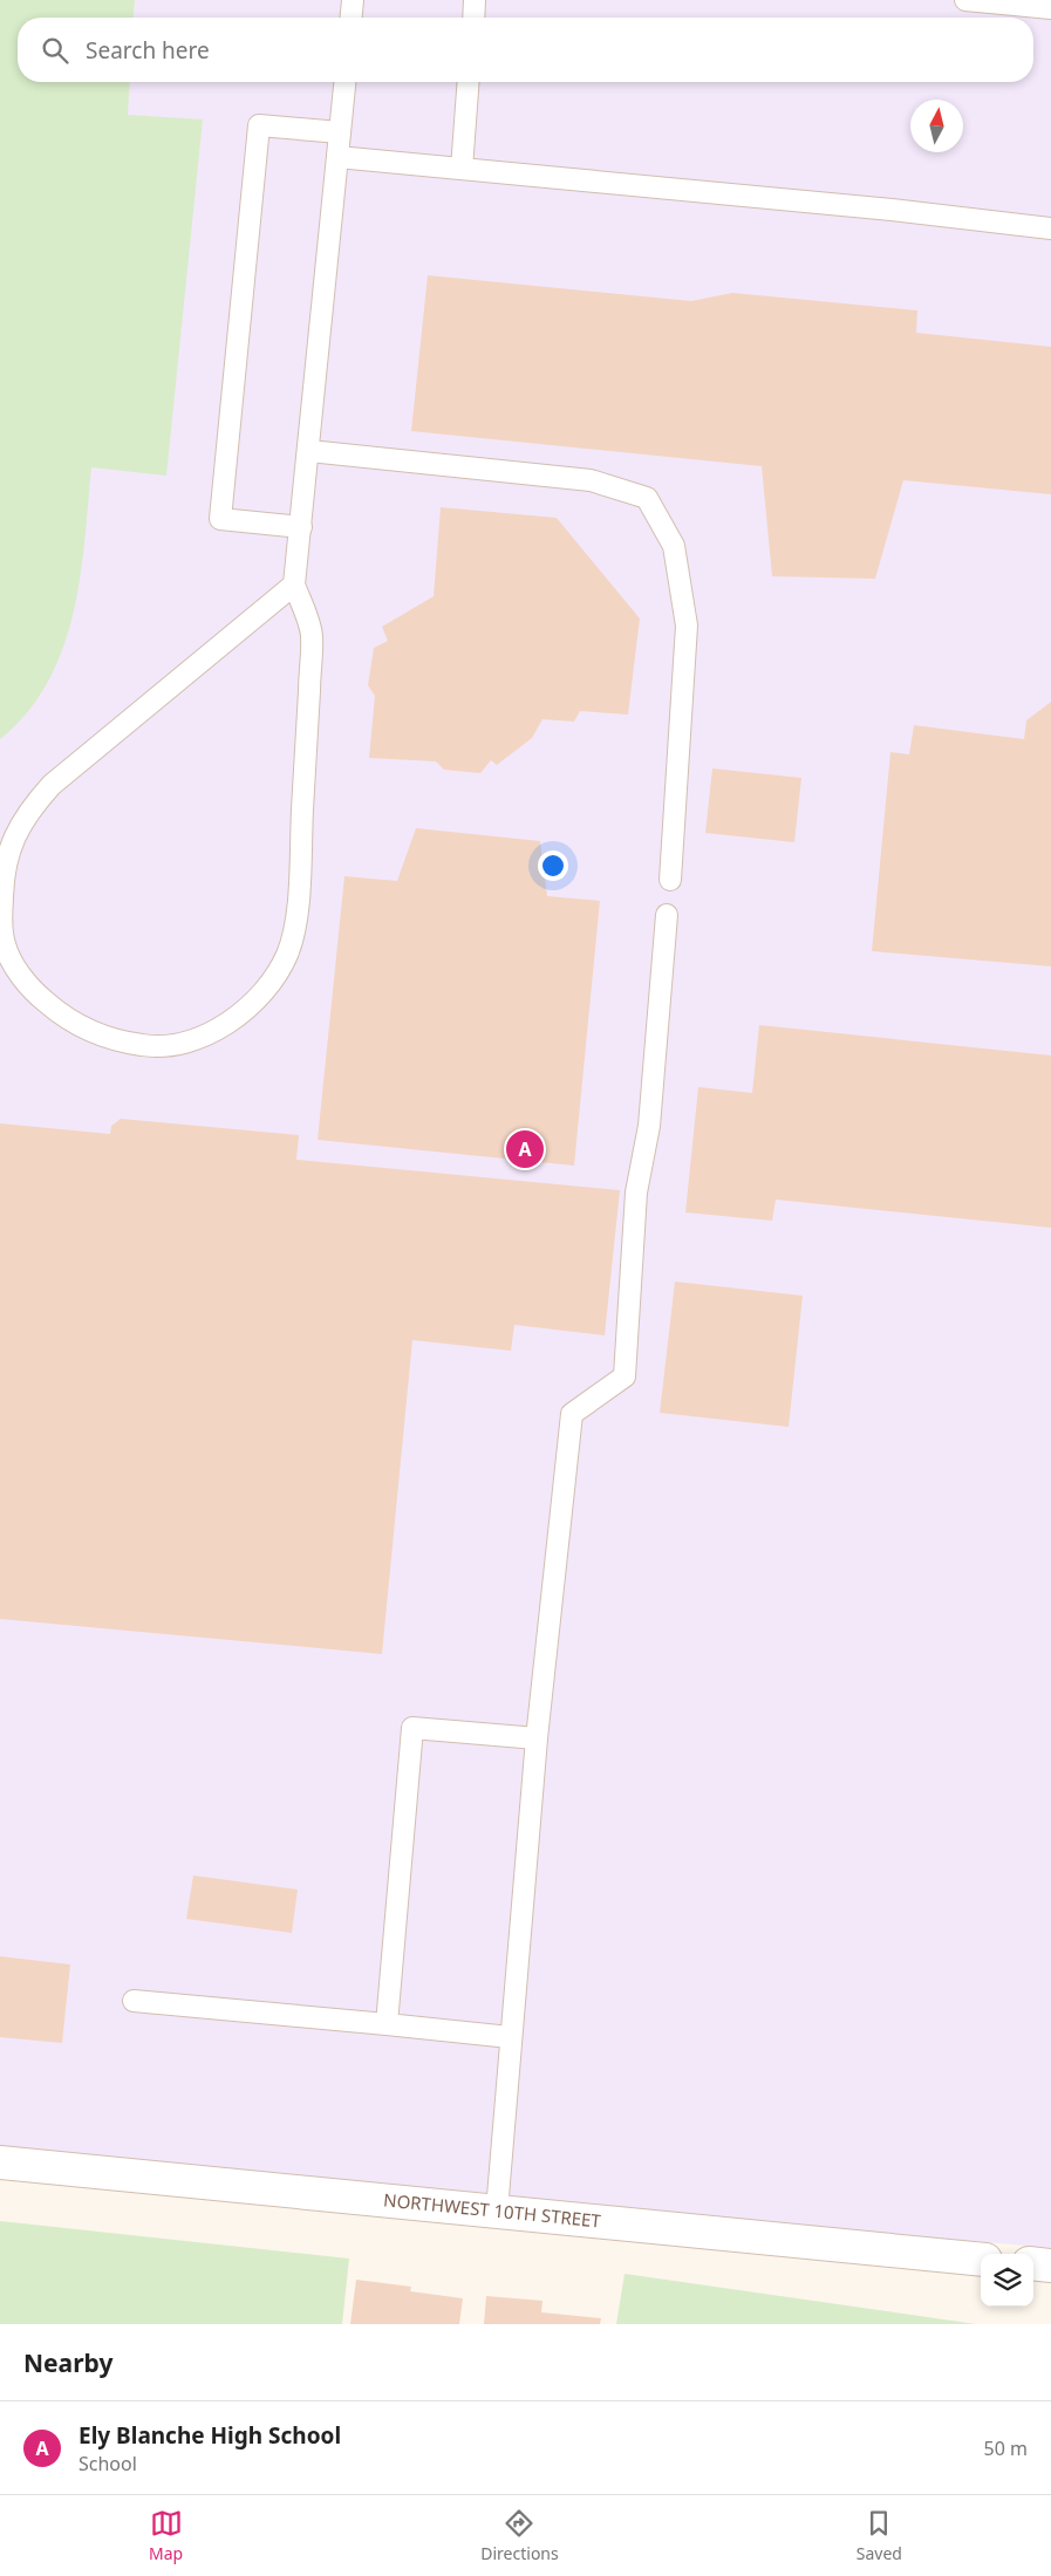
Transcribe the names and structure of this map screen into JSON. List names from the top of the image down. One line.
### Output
{"streets":{"street":["NORTHWEST 10TH STREET"]},"north":"top","page":{"search":"Search here","pins":"A","heading":"Nearby","list":[{"mark":"A","name":"Ely Blanche High School","note":"School","value":"50 m"}],"nav":["Map","Directions","Saved"]}}
